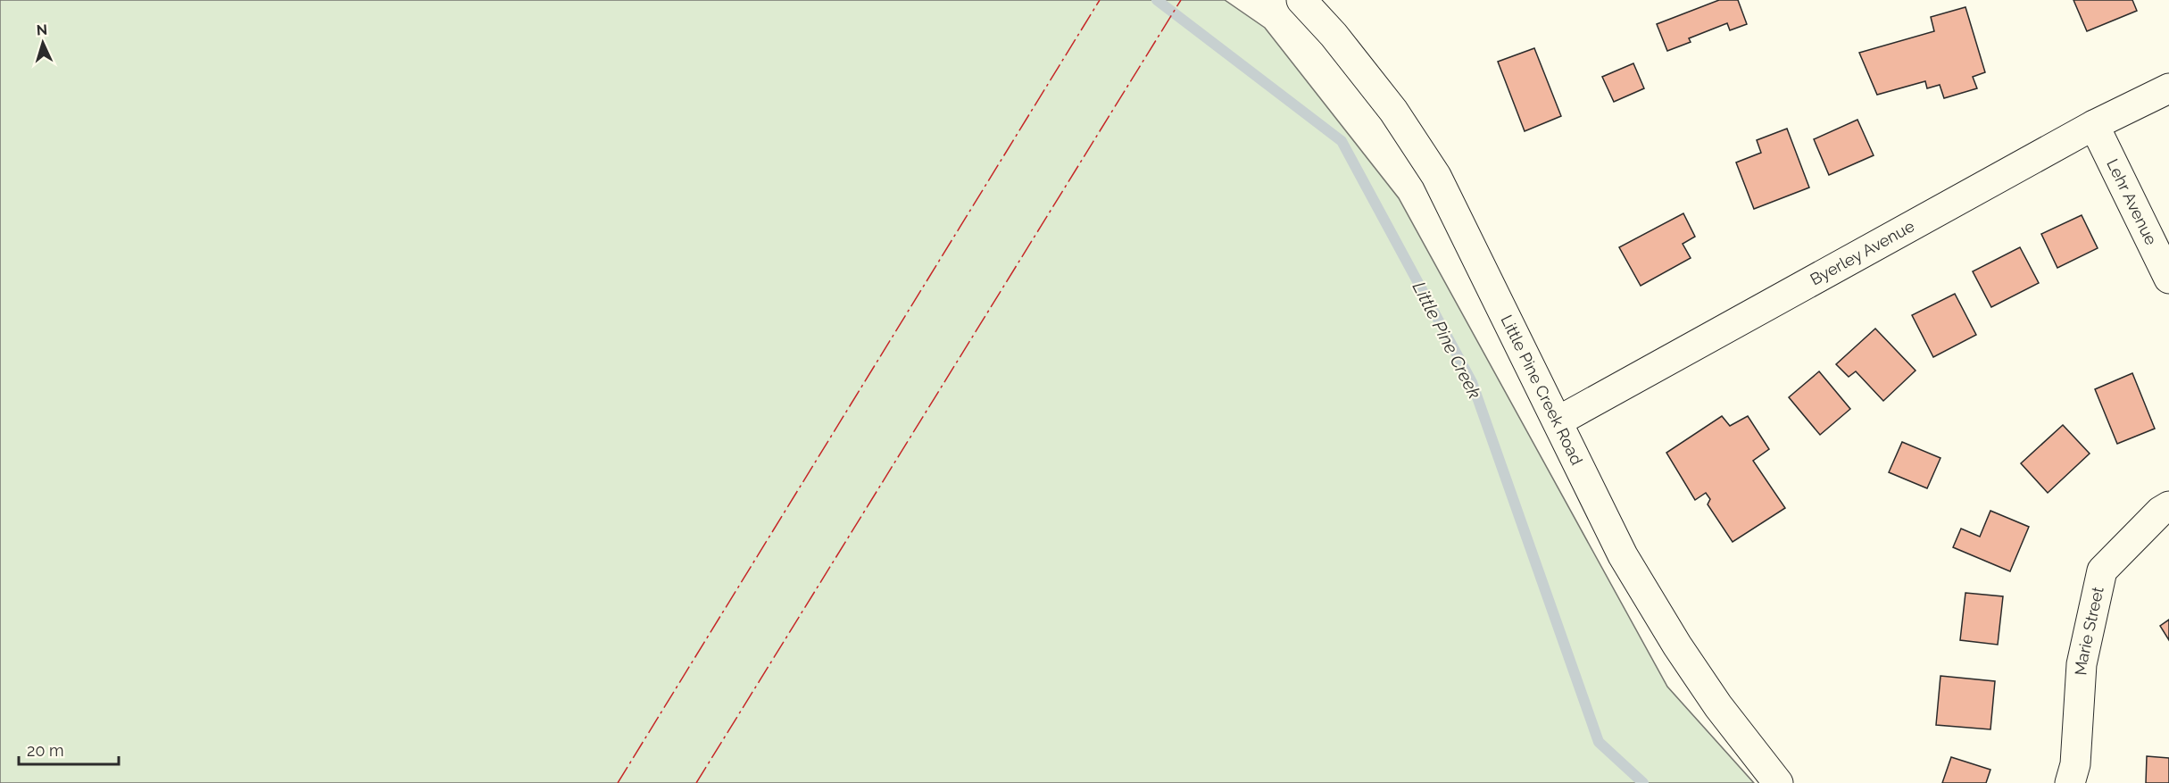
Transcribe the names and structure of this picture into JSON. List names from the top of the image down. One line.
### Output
{"streets":{"street":["Lehr Avenue","Byerley Avenue","Little Pine Creek Road","Marie Street"]},"crossings":[["Lehr Avenue","Byerley Avenue"],["Byerley Avenue","Little Pine Creek Road"]],"water":["Little Pine Creek"],"scale_bar":"20 m","north":"top"}
